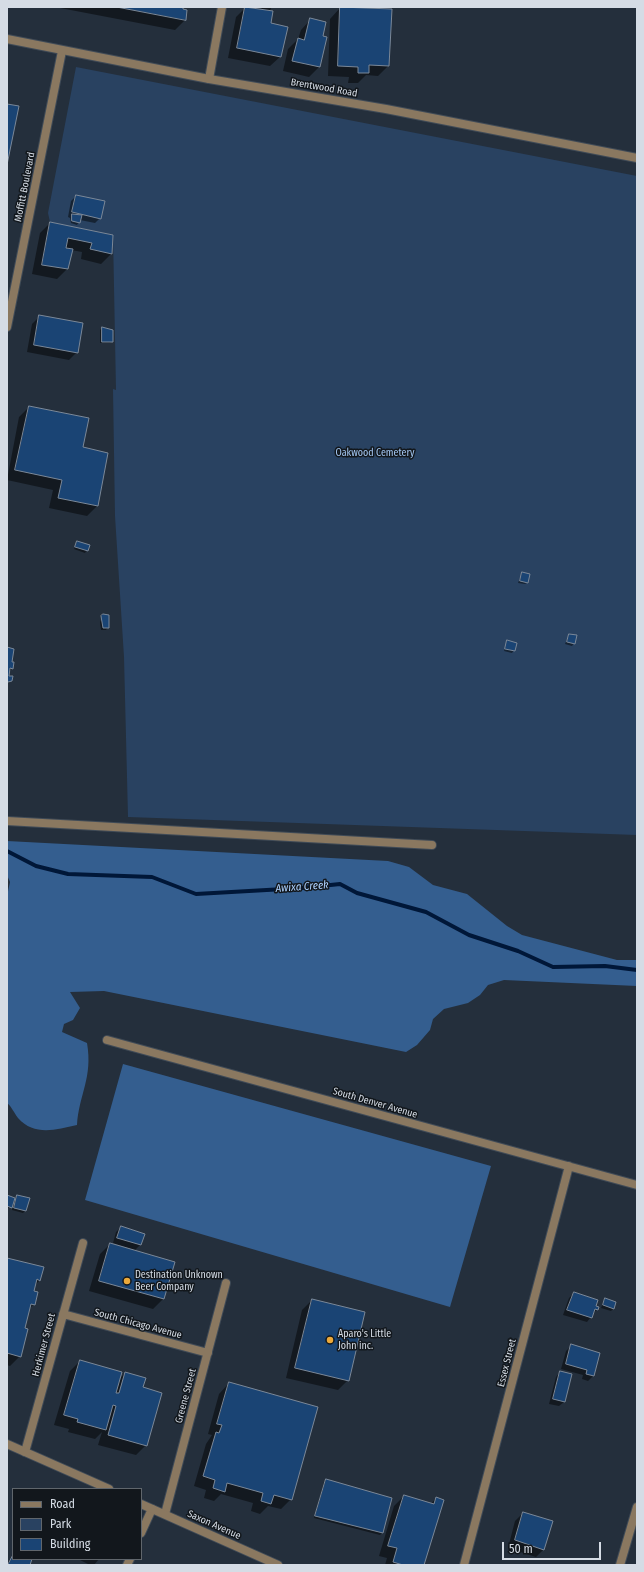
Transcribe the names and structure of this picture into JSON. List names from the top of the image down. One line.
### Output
{"streets":{"street":["Brentwood Road","Moffitt Boulevard","South Denver Avenue","South Chicago Avenue","Herkimer Street","Essex Street","Greene Street","Saxon Avenue"]},"crossings":[["Brentwood Road","Moffitt Boulevard"],["South Denver Avenue","Essex Street"],["South Chicago Avenue","Herkimer Street"],["South Chicago Avenue","Greene Street"],["Greene Street","Saxon Avenue"]],"water":["Awixa Creek"],"parks":["Oakwood Cemetery"],"places":["Destination Unknown Beer Company","Aparo's Little John inc."],"legend":["Road","Park","Building"],"scale_bar":"50 m"}
